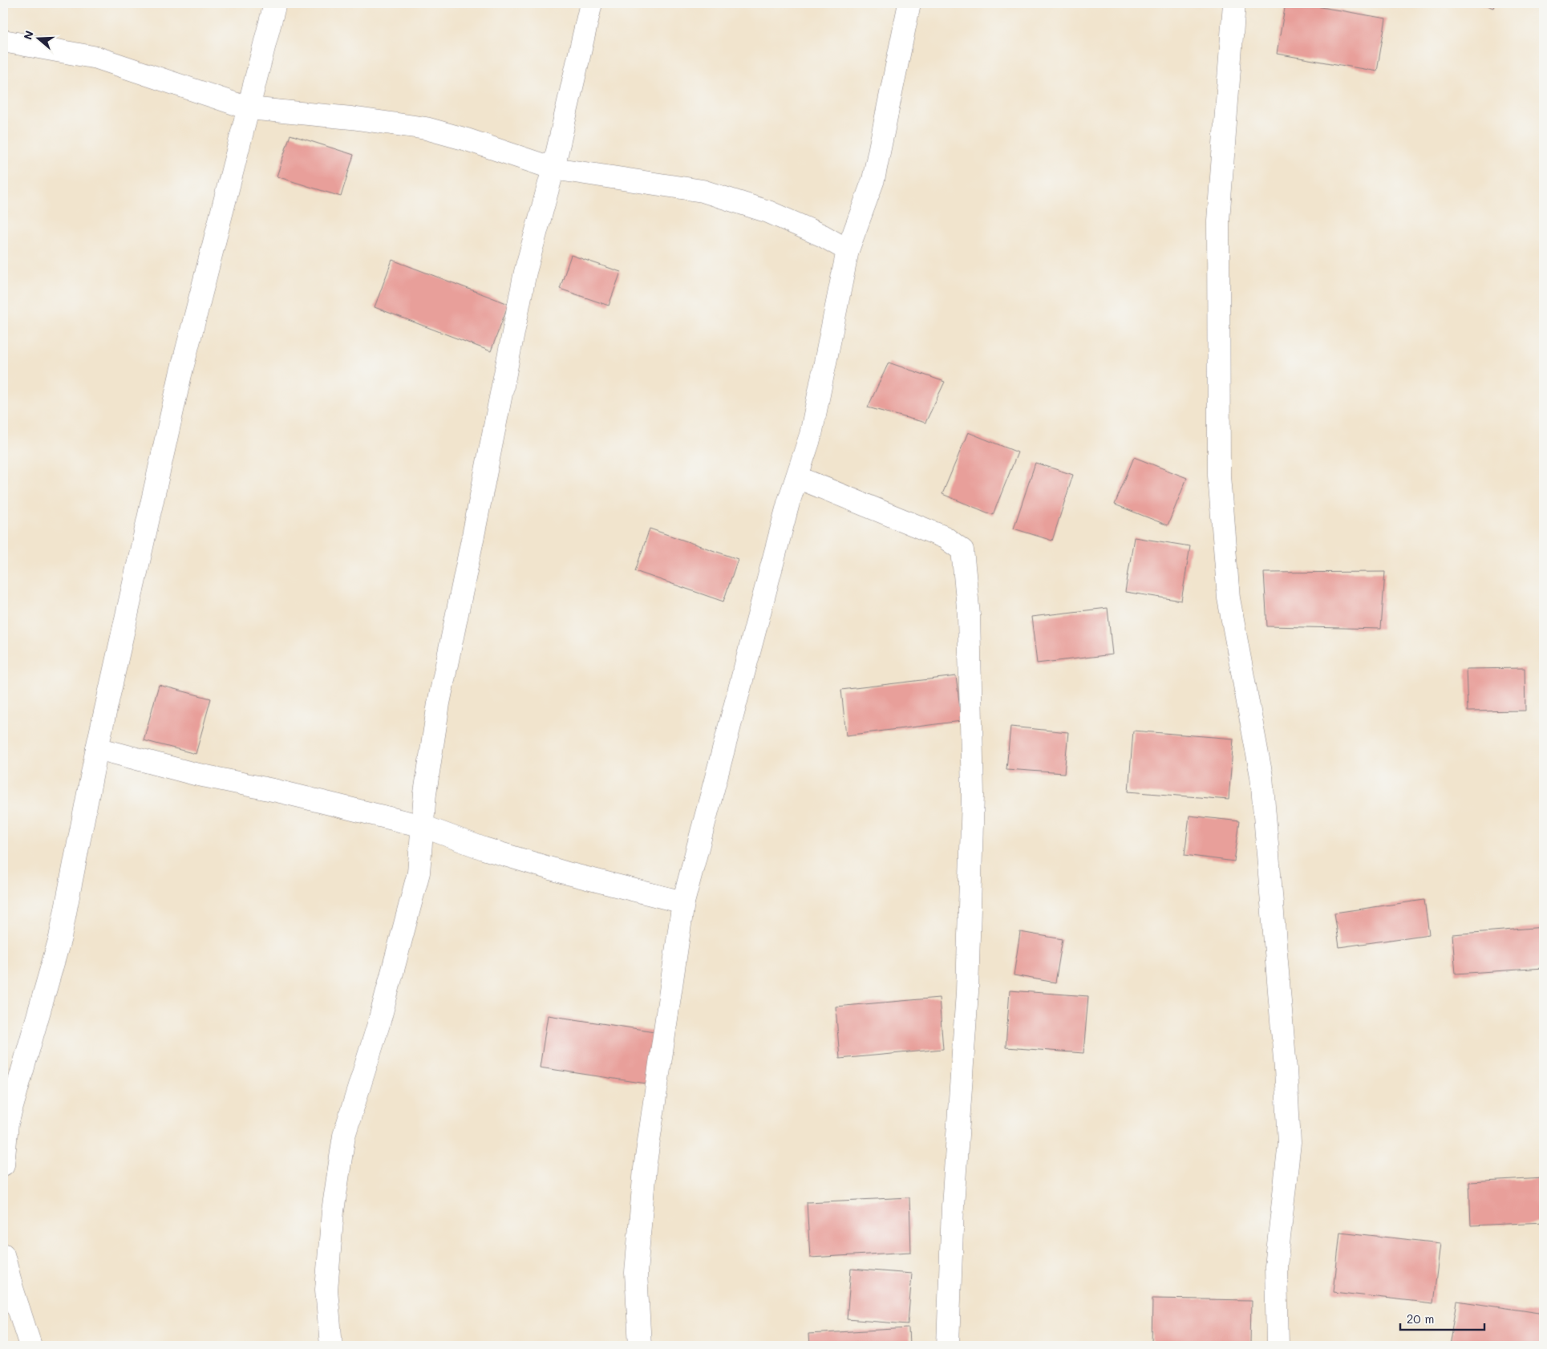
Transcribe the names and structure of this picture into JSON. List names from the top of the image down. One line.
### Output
{"scale_bar":"20 m","north":"left"}
